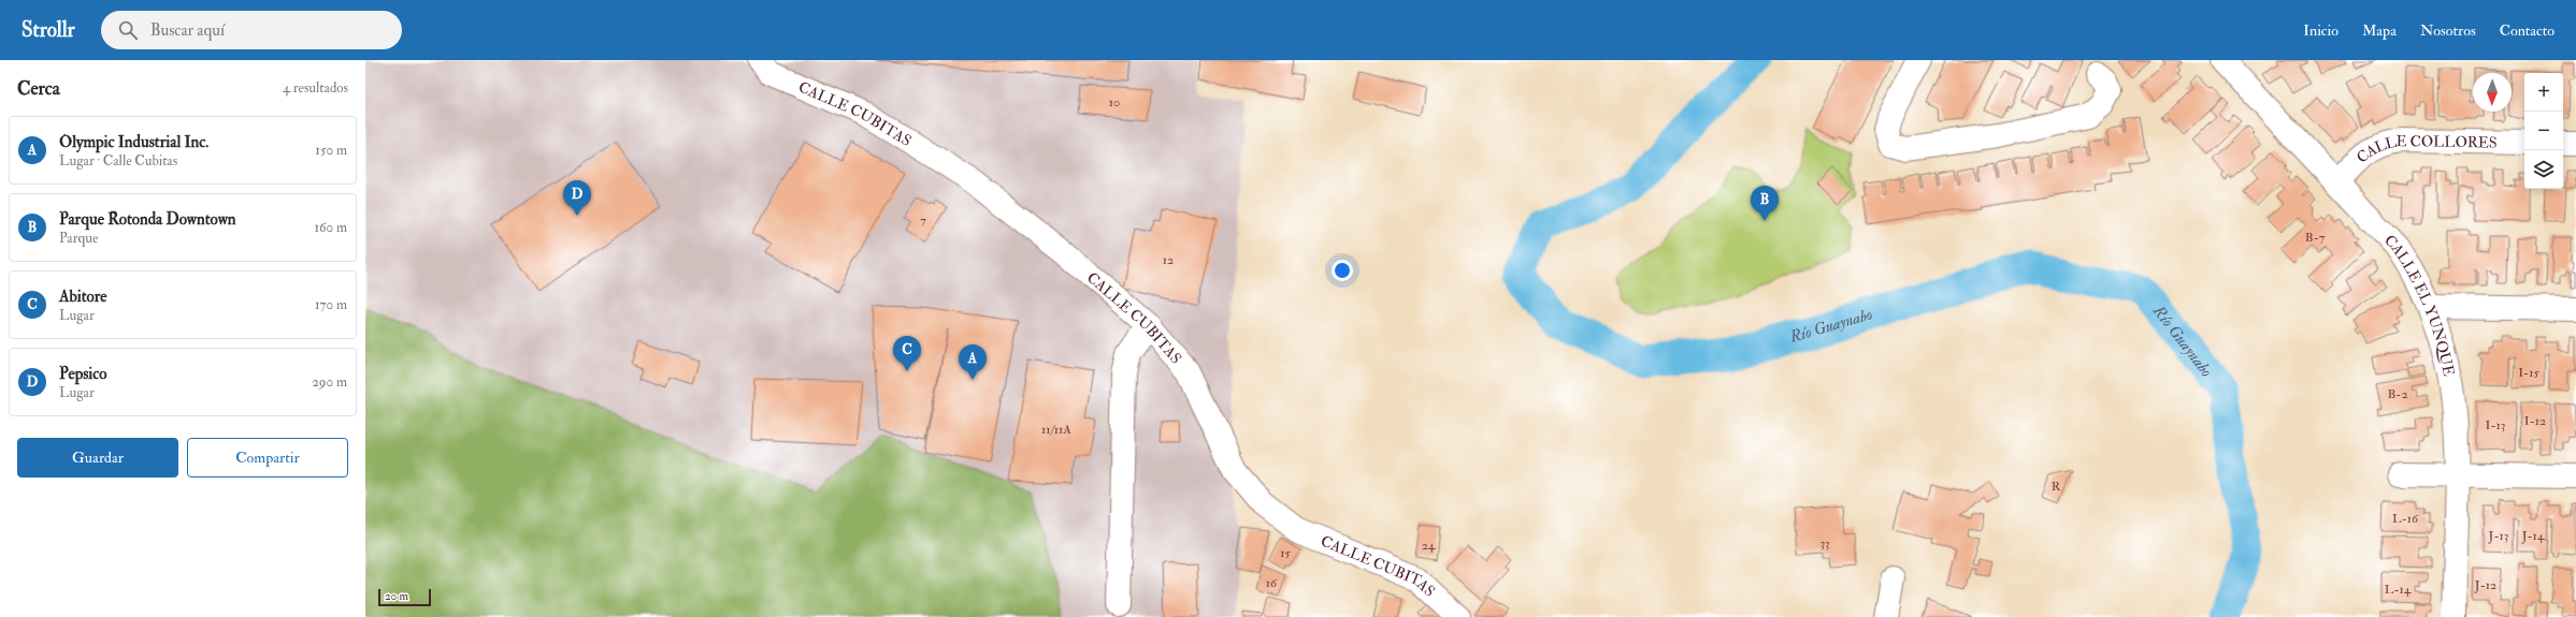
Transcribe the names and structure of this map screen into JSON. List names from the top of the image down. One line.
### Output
{"streets":{"street":["CALLE CUBITAS","CALLE COLLORES","CALLE EL YUNQUE"]},"crossings":[["CALLE COLLORES","CALLE EL YUNQUE"]],"water":["Río Guaynabo"],"house_numbers":["10","7","B-7","12","I-15","B-2","I-12","I-13","11/11A","R","L-16","J-13","J-14","33","24","15","16","J-12","L-14"],"scale_bar":"20 m","north":"bottom","page":{"header":"Strollr","search":"Buscar aquí","nav":["Inicio","Mapa","Nosotros","Contacto"],"heading":["Cerca","4 resultados"],"map_buttons":["+","−"],"list":[{"mark":"A","name":"Olympic Industrial Inc.","note":"Lugar · Calle Cubitas","value":"150 m"},{"mark":"B","name":"Parque Rotonda Downtown","note":"Parque","value":"160 m"},{"mark":"C","name":"Abitore","note":"Lugar","value":"170 m"},{"mark":"D","name":"Pepsico","note":"Lugar","value":"290 m"}],"pins":["D","B","C","A"],"buttons":["Guardar","Compartir"],"scale":"20 m"}}
